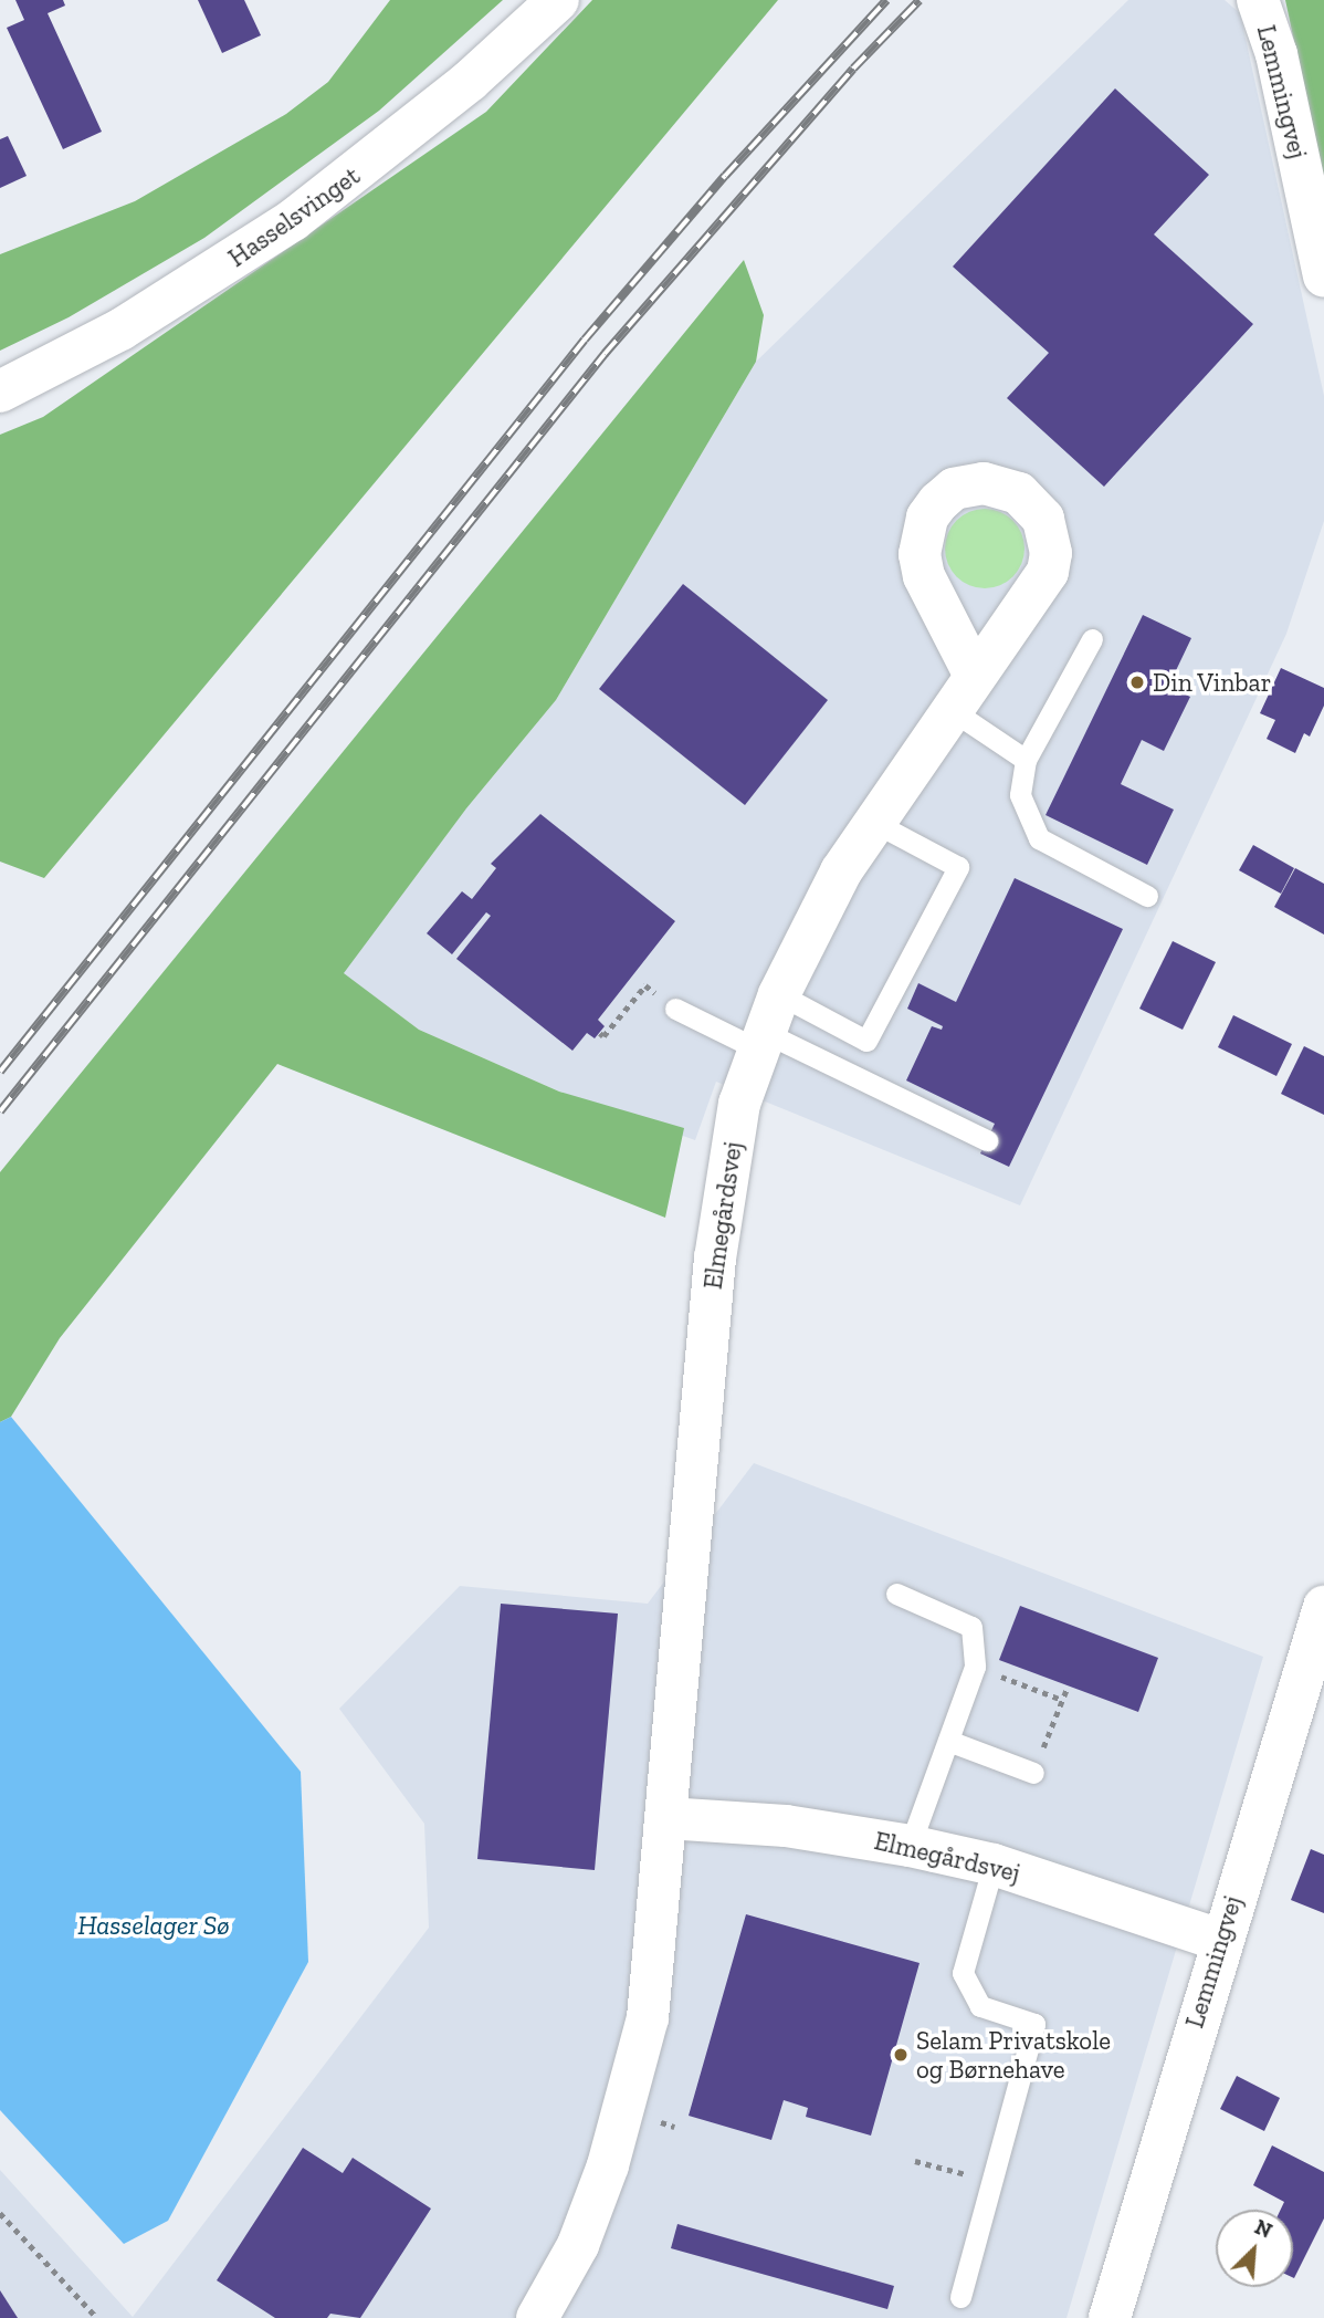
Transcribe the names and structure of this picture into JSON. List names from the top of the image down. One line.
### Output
{"streets":{"street":["Lemmingvej","Hasselsvinget","Elmegårdsvej"]},"crossings":[["Lemmingvej","Elmegårdsvej"]],"water":["Hasselager Sø"],"places":["Din Vinbar","Selam Privatskole og Børnehave"],"north":"top right"}
